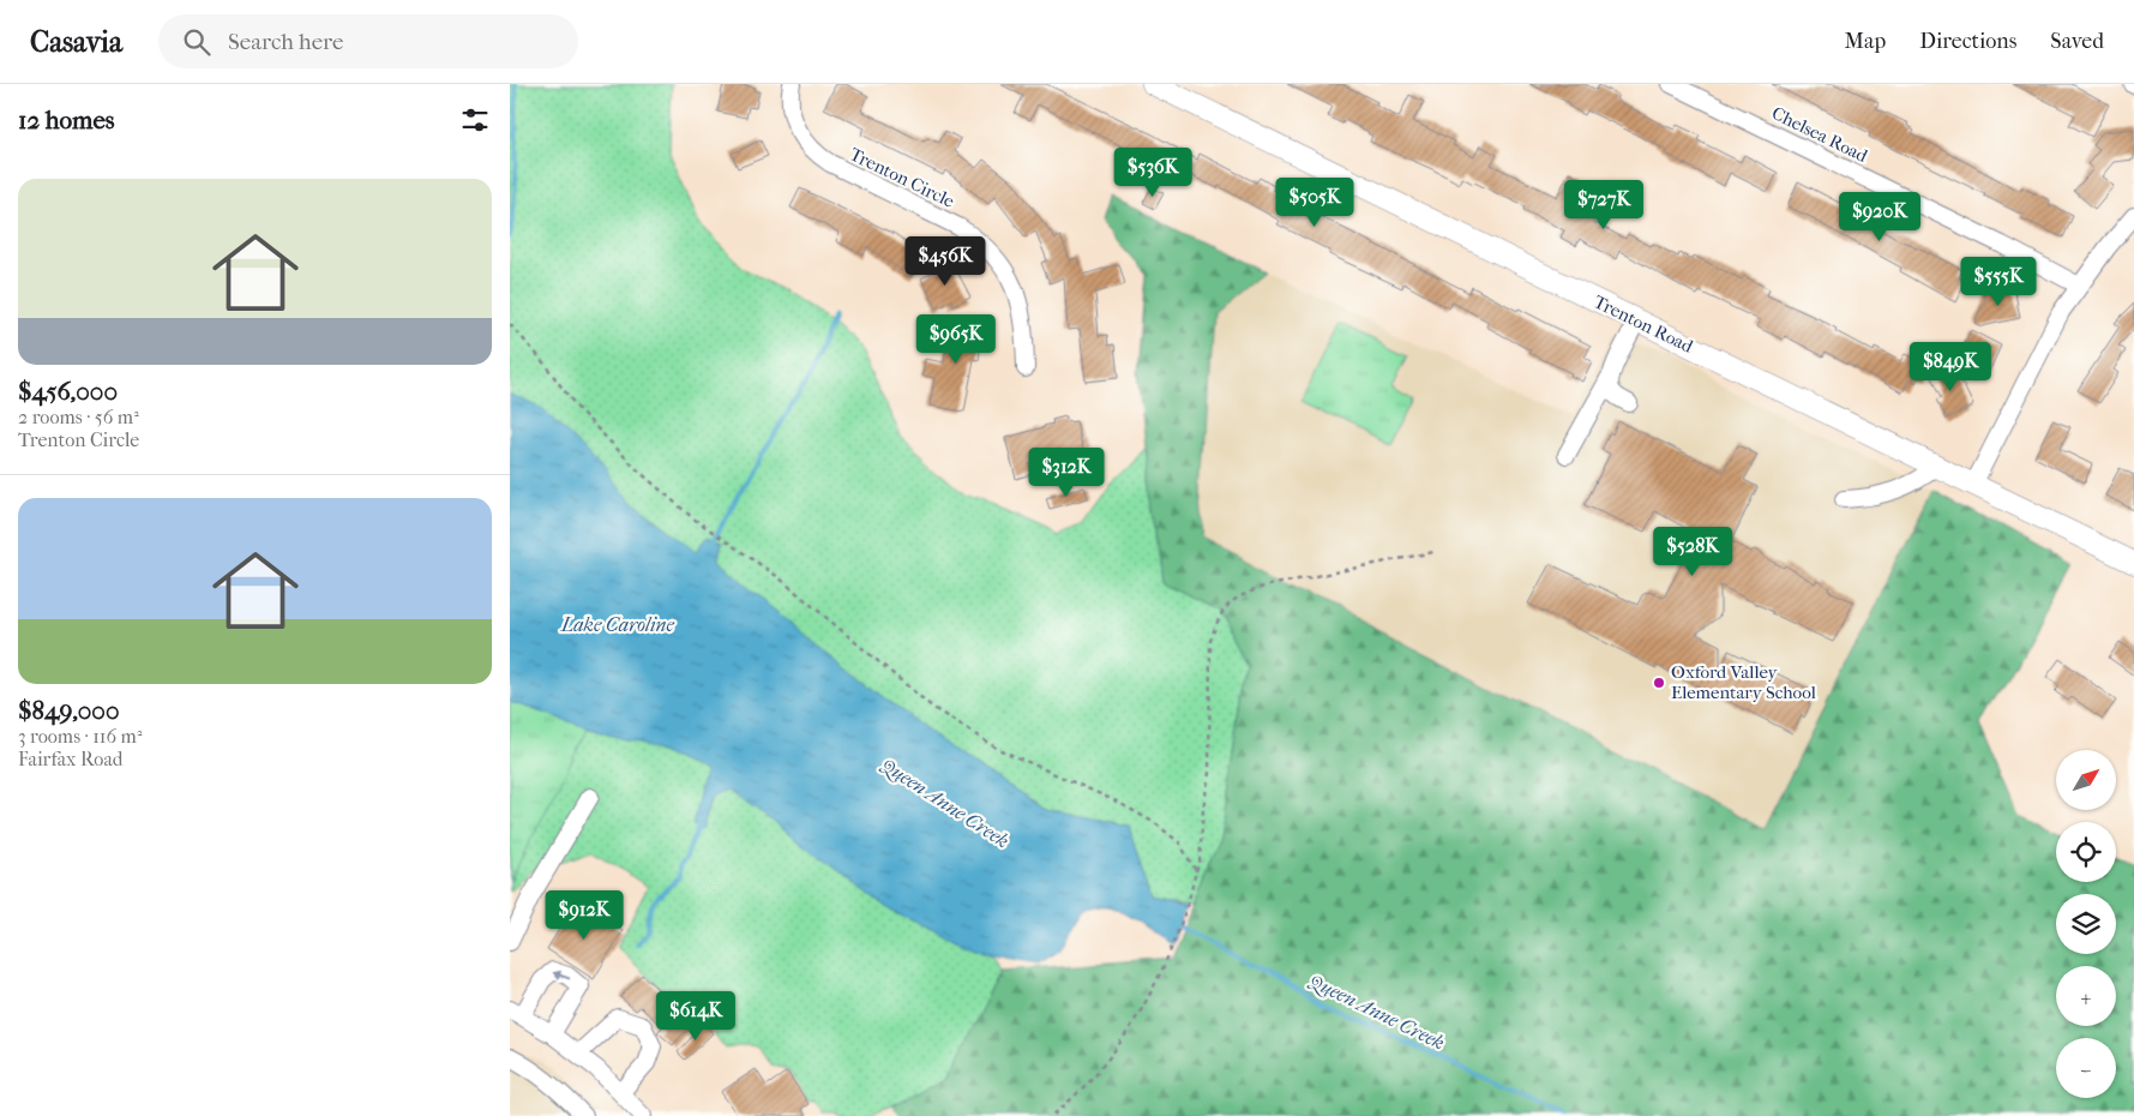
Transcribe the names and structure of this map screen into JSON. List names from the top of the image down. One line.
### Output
{"streets":{"main road":["Trenton Road"],"street":["Chelsea Road","Trenton Circle"]},"water":["Lake Caroline","Queen Anne Creek"],"places":["Oxford Valley Elementary School"],"north":"top right","page":{"header":"Casavia","search":"Search here","nav":["Map","Directions","Saved"],"heading":"12 homes","price":["$536K","$505K","$727K","$920K","$456K","$555K","$965K","$849K","$312K","$528K","$912K","$614K"],"list":[{"name":"$456,000","note":"2 rooms · 56 m² · Trenton Circle"},{"name":"$849,000","note":"3 rooms · 116 m² · Fairfax Road"}],"map_buttons":["+","−"]}}
